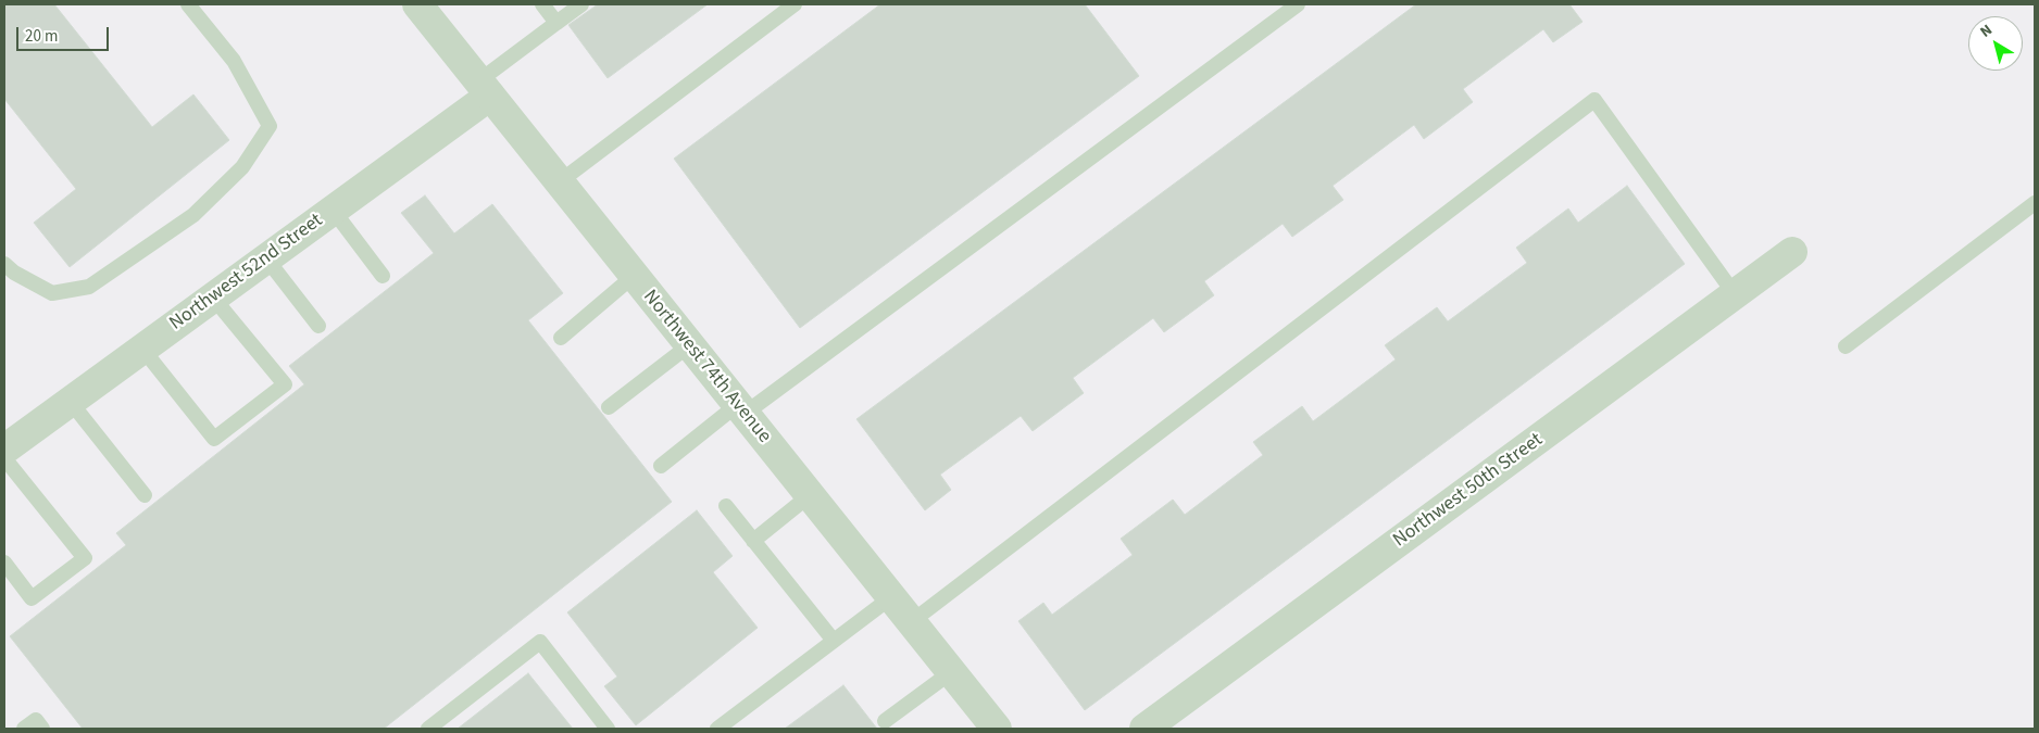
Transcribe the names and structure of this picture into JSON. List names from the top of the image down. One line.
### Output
{"streets":{"street":["Northwest 52nd Street","Northwest 74th Avenue","Northwest 50th Street"]},"crossings":[["Northwest 52nd Street","Northwest 74th Avenue"]],"scale_bar":"20 m","north":"top left"}
